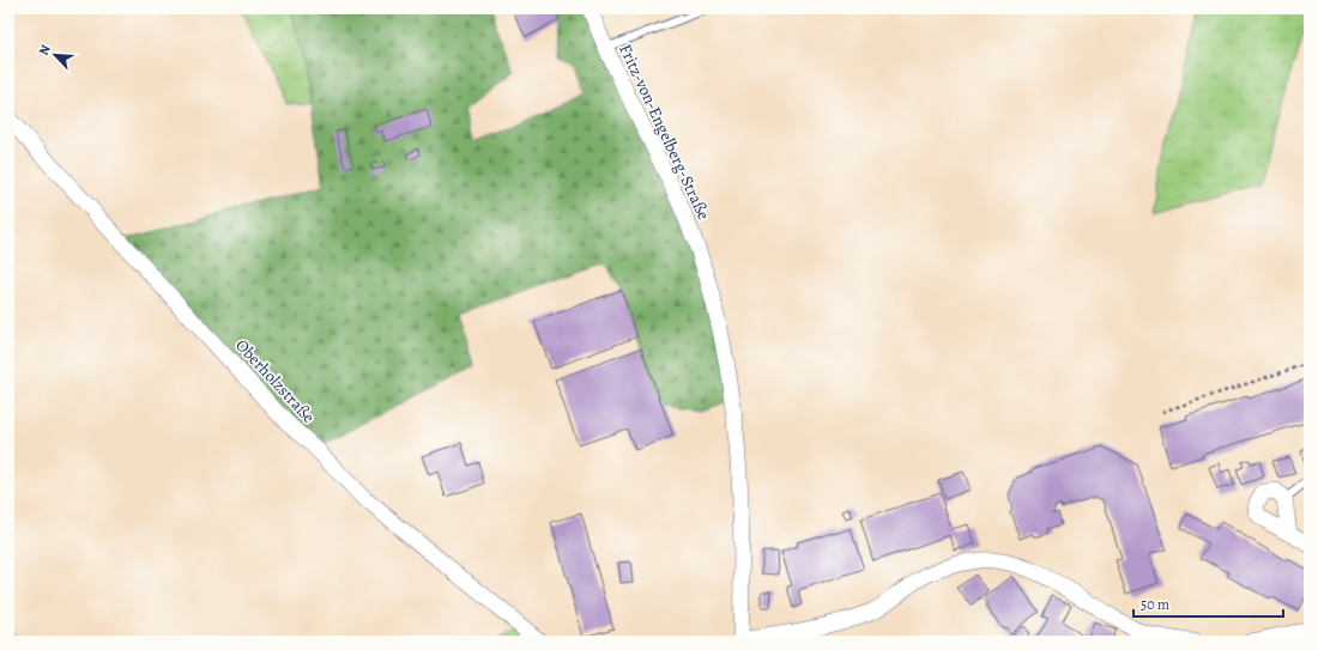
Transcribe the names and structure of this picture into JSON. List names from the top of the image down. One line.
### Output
{"streets":{"street":["Fritz-von-Engelberg-Straße","Oberholzstraße"]},"scale_bar":"50 m","north":"top left"}
